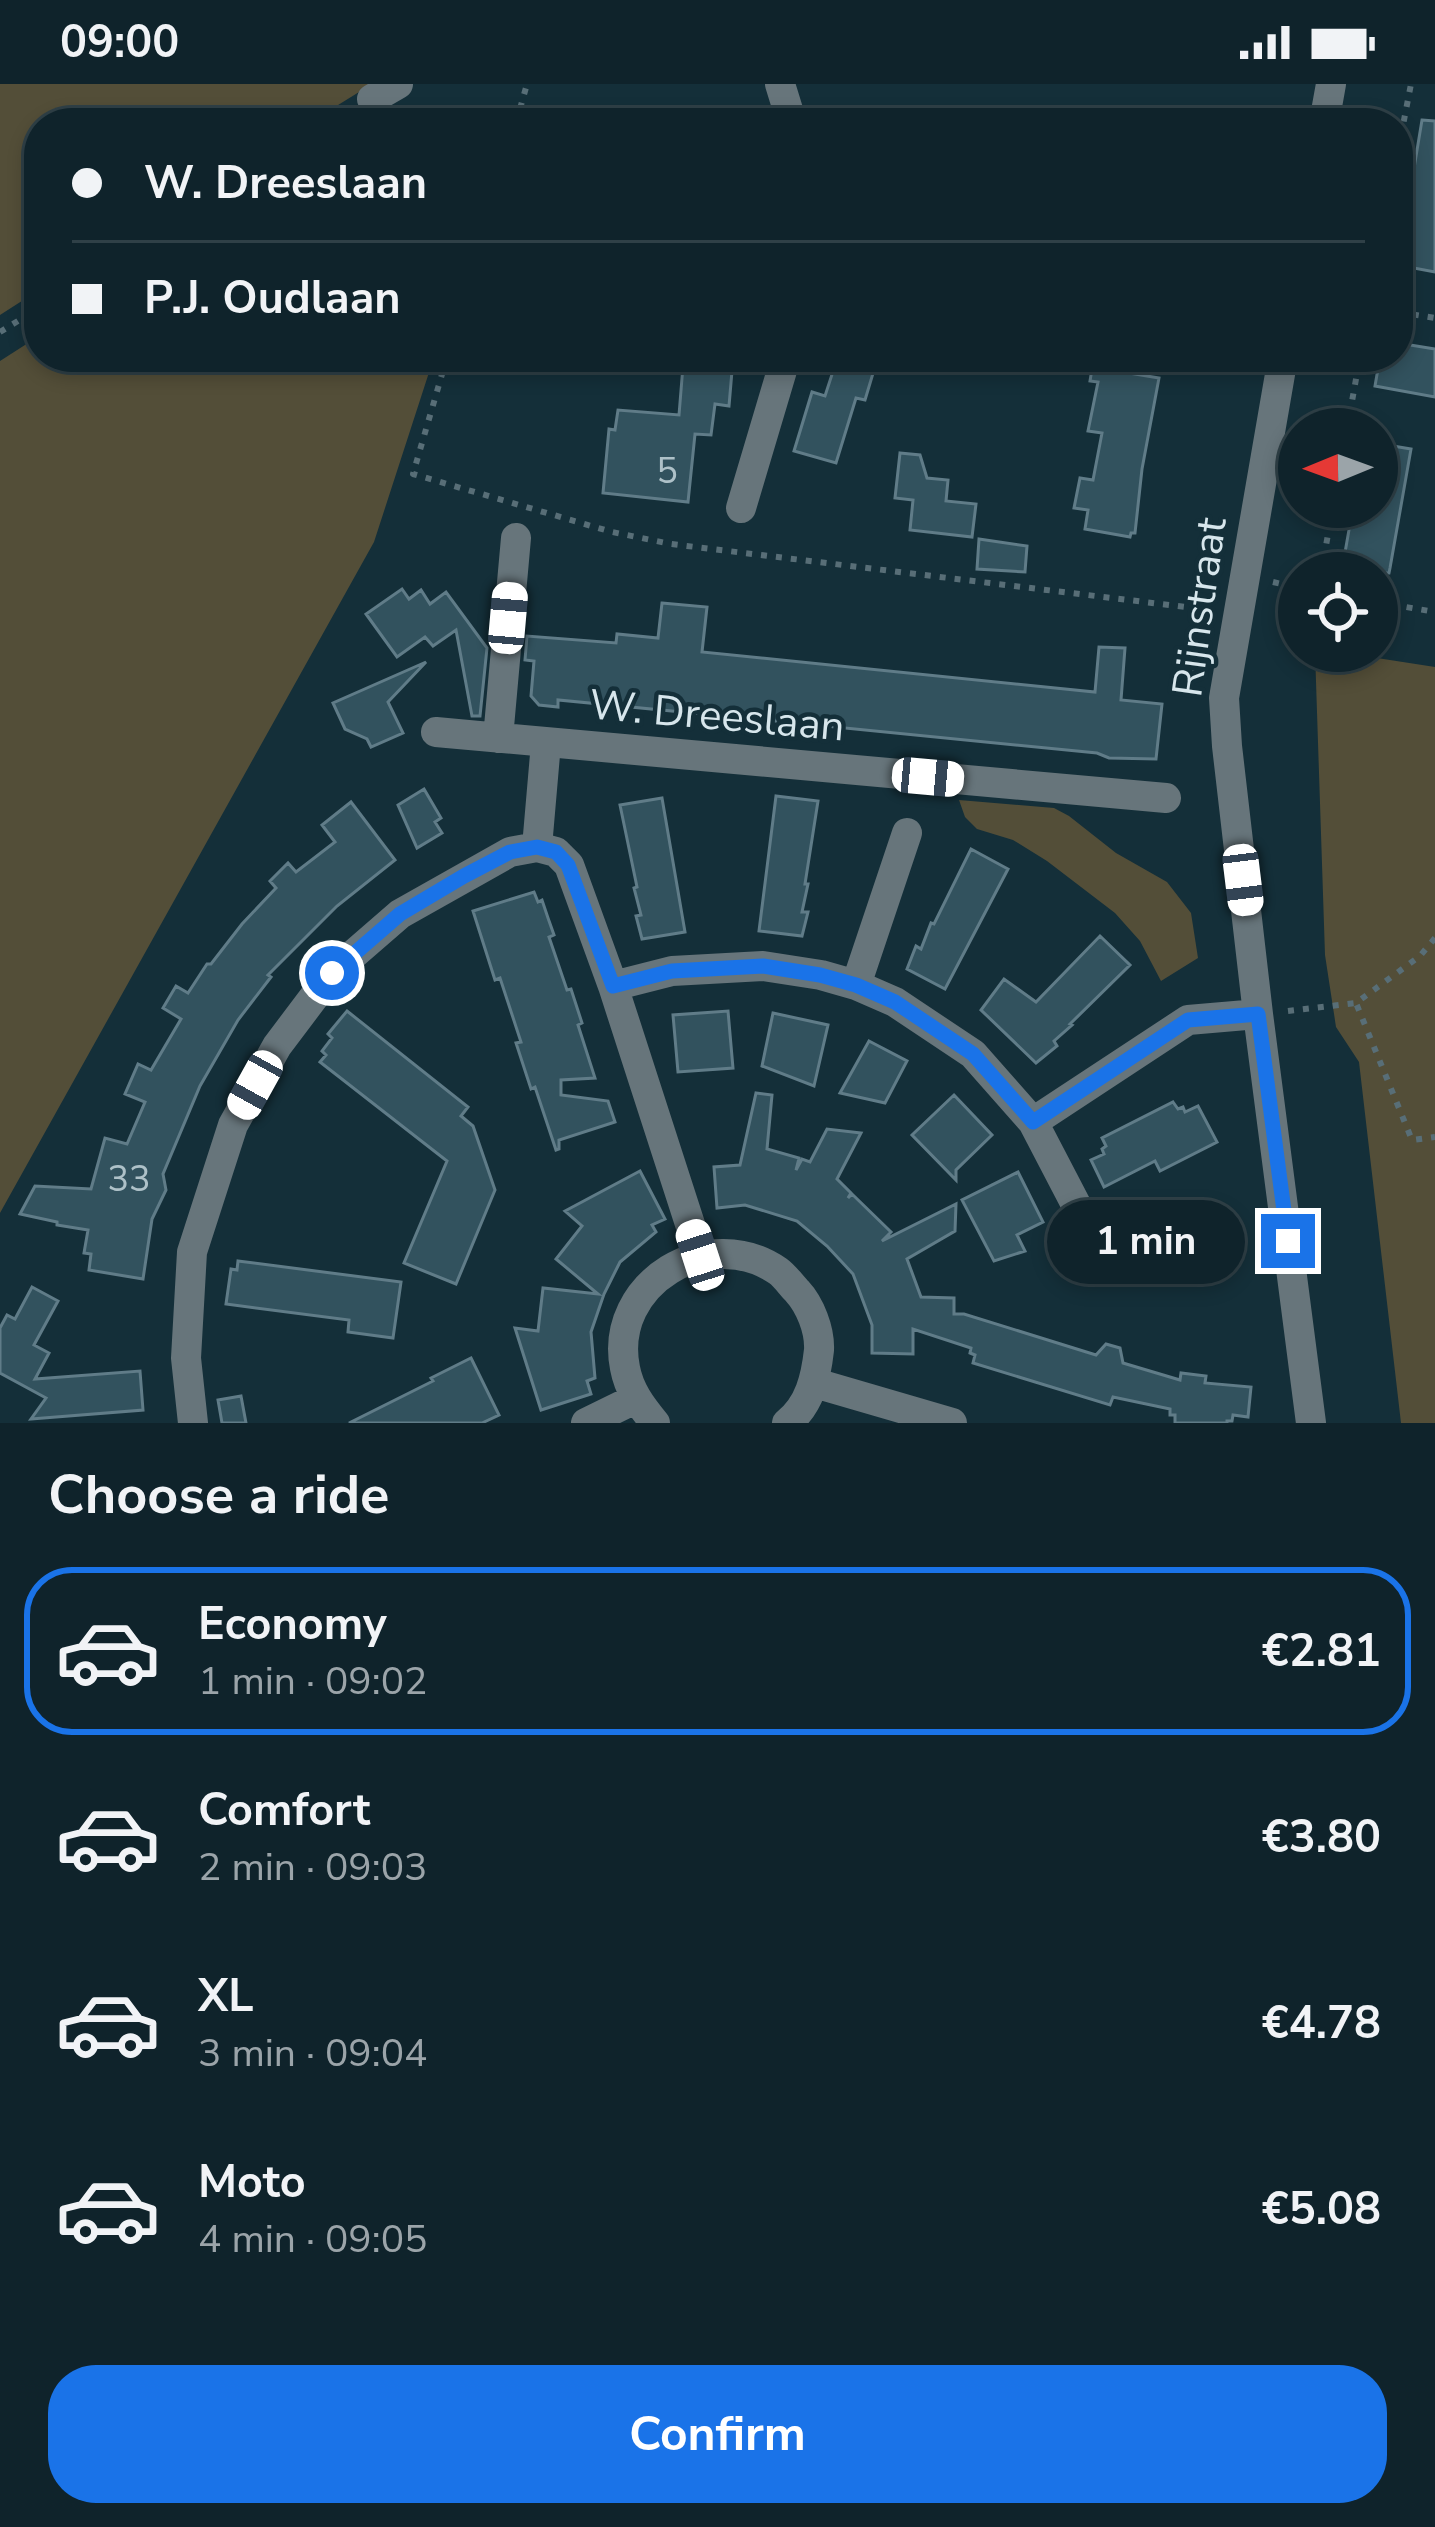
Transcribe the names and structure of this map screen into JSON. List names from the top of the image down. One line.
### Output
{"streets":{"street":["Rijnstraat","W. Dreeslaan"]},"house_numbers":["5","33"],"north":"left","page":{"status":"09:00","banner":["W. Dreeslaan","P.J. Oudlaan"],"bubble":"1 min","heading":"Choose a ride","list":[{"name":"Economy","note":"1 min · 09:02","value":"€2.81"},{"name":"Comfort","note":"2 min · 09:03","value":"€3.80"},{"name":"XL","note":"3 min · 09:04","value":"€4.78"},{"name":"Moto","note":"4 min · 09:05","value":"€5.08"}],"buttons":"Confirm"}}
